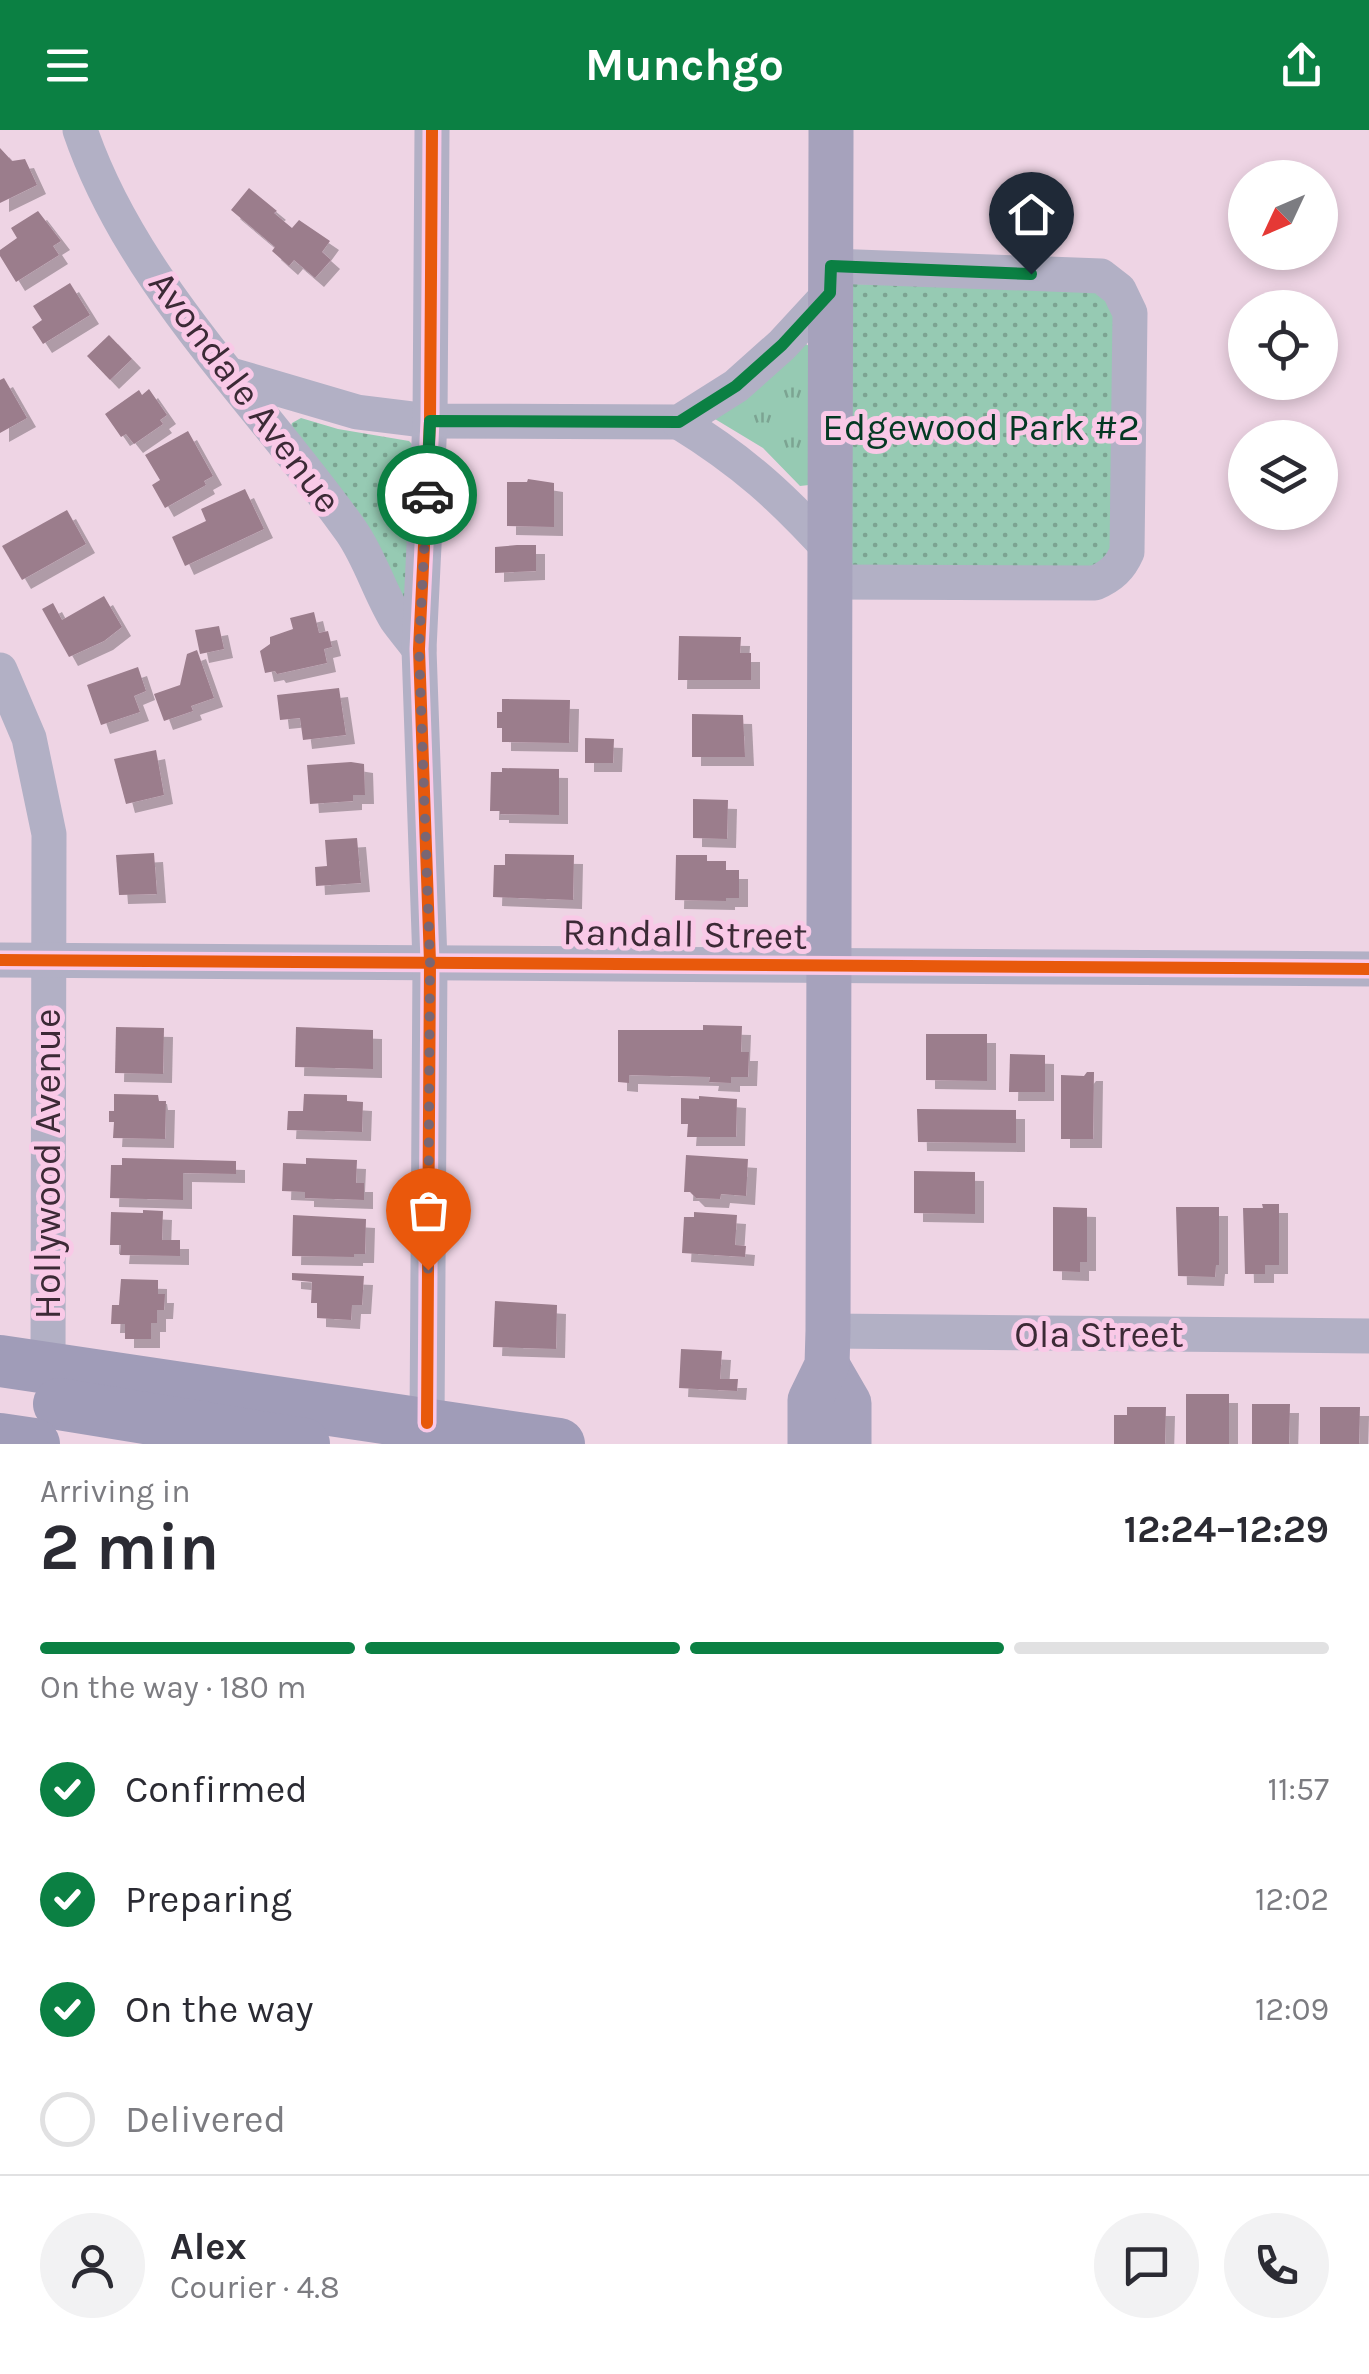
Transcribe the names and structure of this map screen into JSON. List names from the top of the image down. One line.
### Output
{"streets":{"street":["Avondale Avenue","Randall Street","Hollywood Avenue","Ola Street"]},"crossings":[["Randall Street","Hollywood Avenue"]],"parks":["Edgewood Park #2"],"north":"bottom left","page":{"header":"Munchgo","heading":["2 min","Arriving in","12:24–12:29"],"panel":["Alex","Courier · 4.8"],"bar":"On the way · 180 m","list":[["Confirmed","11:57"],["Preparing","12:02"],["On the way","12:09"],"Delivered"]}}
